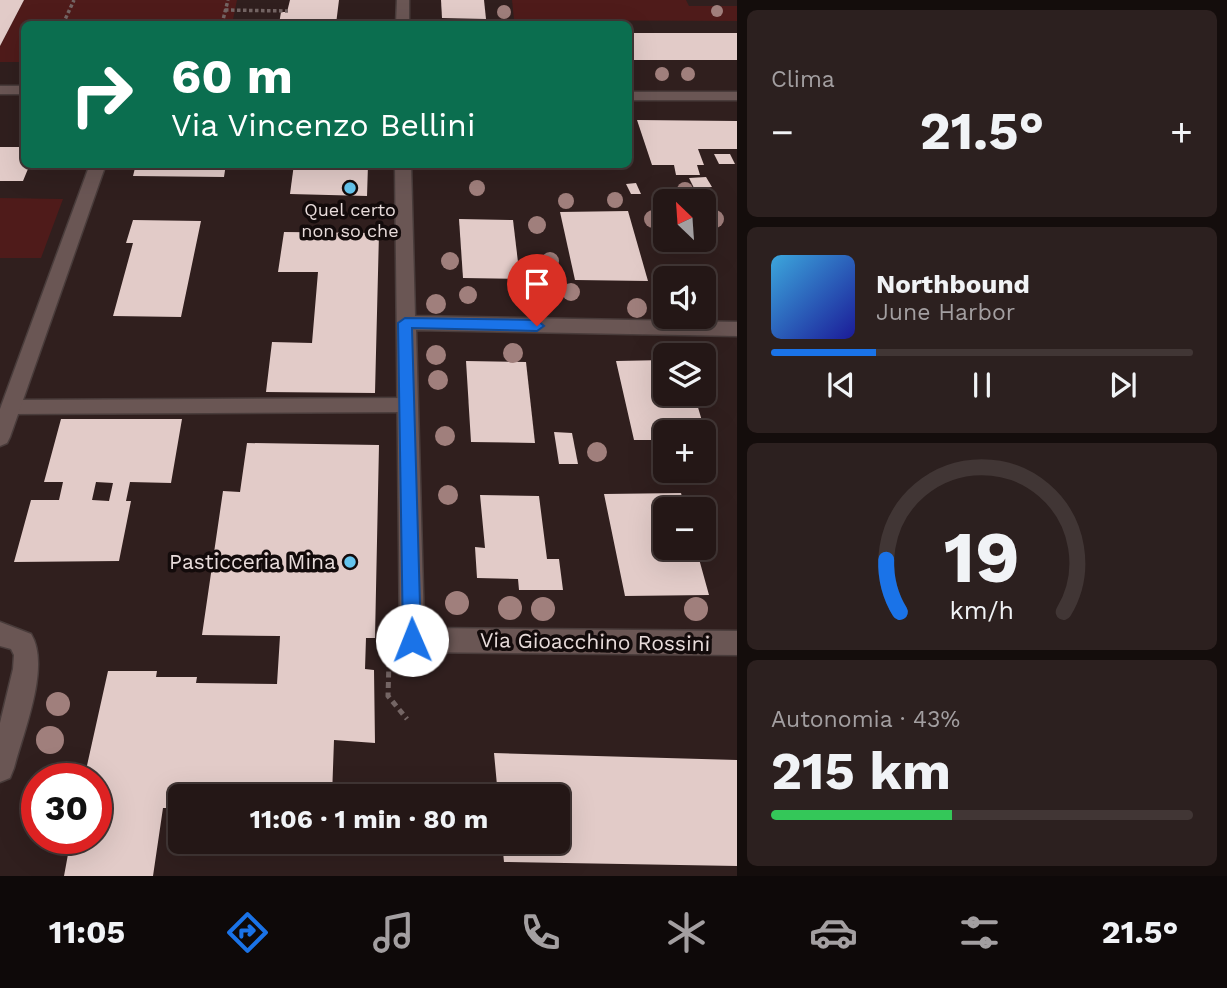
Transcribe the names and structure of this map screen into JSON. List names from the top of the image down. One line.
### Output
{"streets":{"street":["Via Gioacchino Rossini"]},"places":["Quel certo non so che","Pasticceria Mina"],"north":"top left","page":{"tile":["Clima",["Autonomia · 43%","215 km"]],"turn":["60 m","Via Vincenzo Bellini"],"heat":["−","21.5°","+"],"map_buttons":["+","−"],"song":["Northbound","June Harbor"],"limit":"30","trip":"11:06 · 1 min · 80 m","tabs":["11:05","21.5°"],"gauge":["19","km/h"]}}
